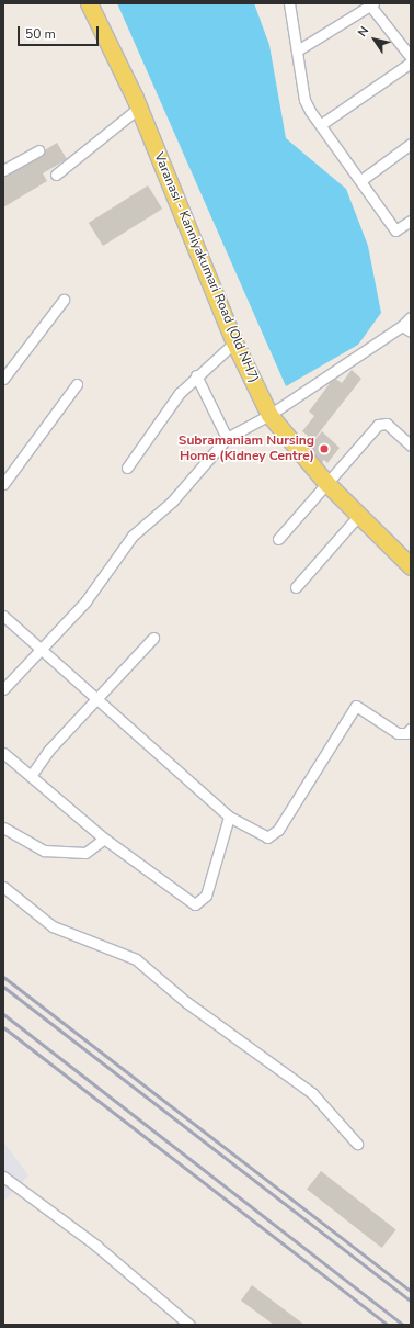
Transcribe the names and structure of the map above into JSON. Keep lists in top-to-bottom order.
{
  "streets": {
    "main road": ["Varanasi - Kanniyakumari Road (Old NH7)"]
  },
  "places": ["Subramaniam Nursing Home (Kidney Centre)"],
  "scale_bar": "50 m",
  "north": "top left"
}
